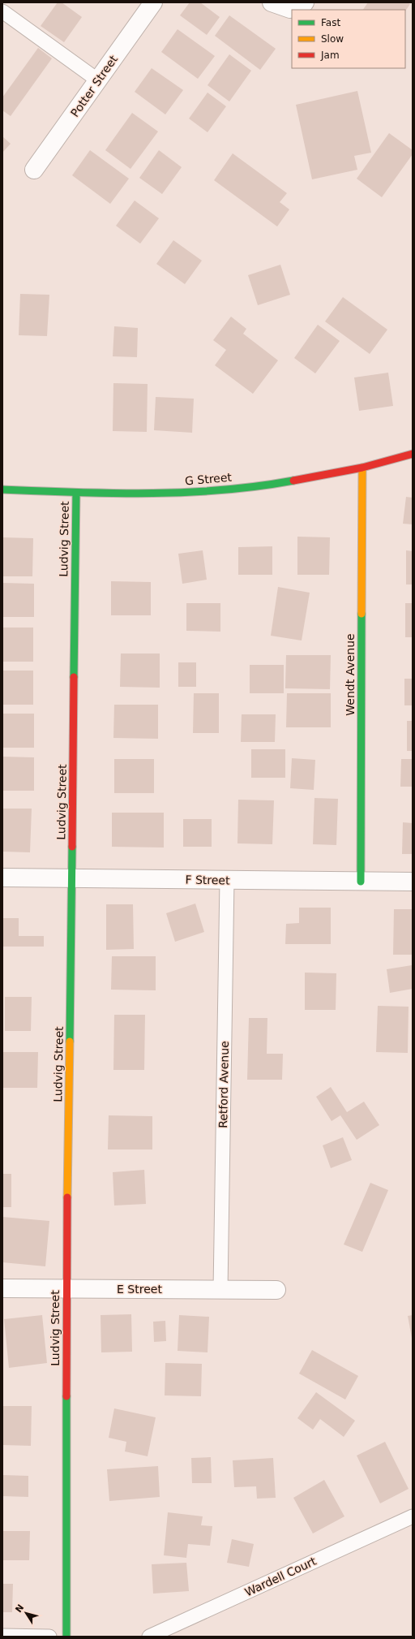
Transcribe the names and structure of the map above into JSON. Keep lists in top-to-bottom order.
{
  "streets": {
    "street": [
      "Potter Street",
      "G Street",
      "Ludvig Street",
      "Wendt Avenue",
      "F Street",
      "E Street"
    ],
    "lane": ["Retford Avenue", "Wardell Court"]
  },
  "crossings": [
    ["G Street", "Ludvig Street"],
    ["G Street", "Wendt Avenue"],
    ["Ludvig Street", "F Street"],
    ["Ludvig Street", "E Street"],
    ["Wendt Avenue", "F Street"],
    ["F Street", "Retford Avenue"],
    ["Retford Avenue", "E Street"]
  ],
  "legend": ["Fast", "Slow", "Jam"],
  "north": "top left"
}
